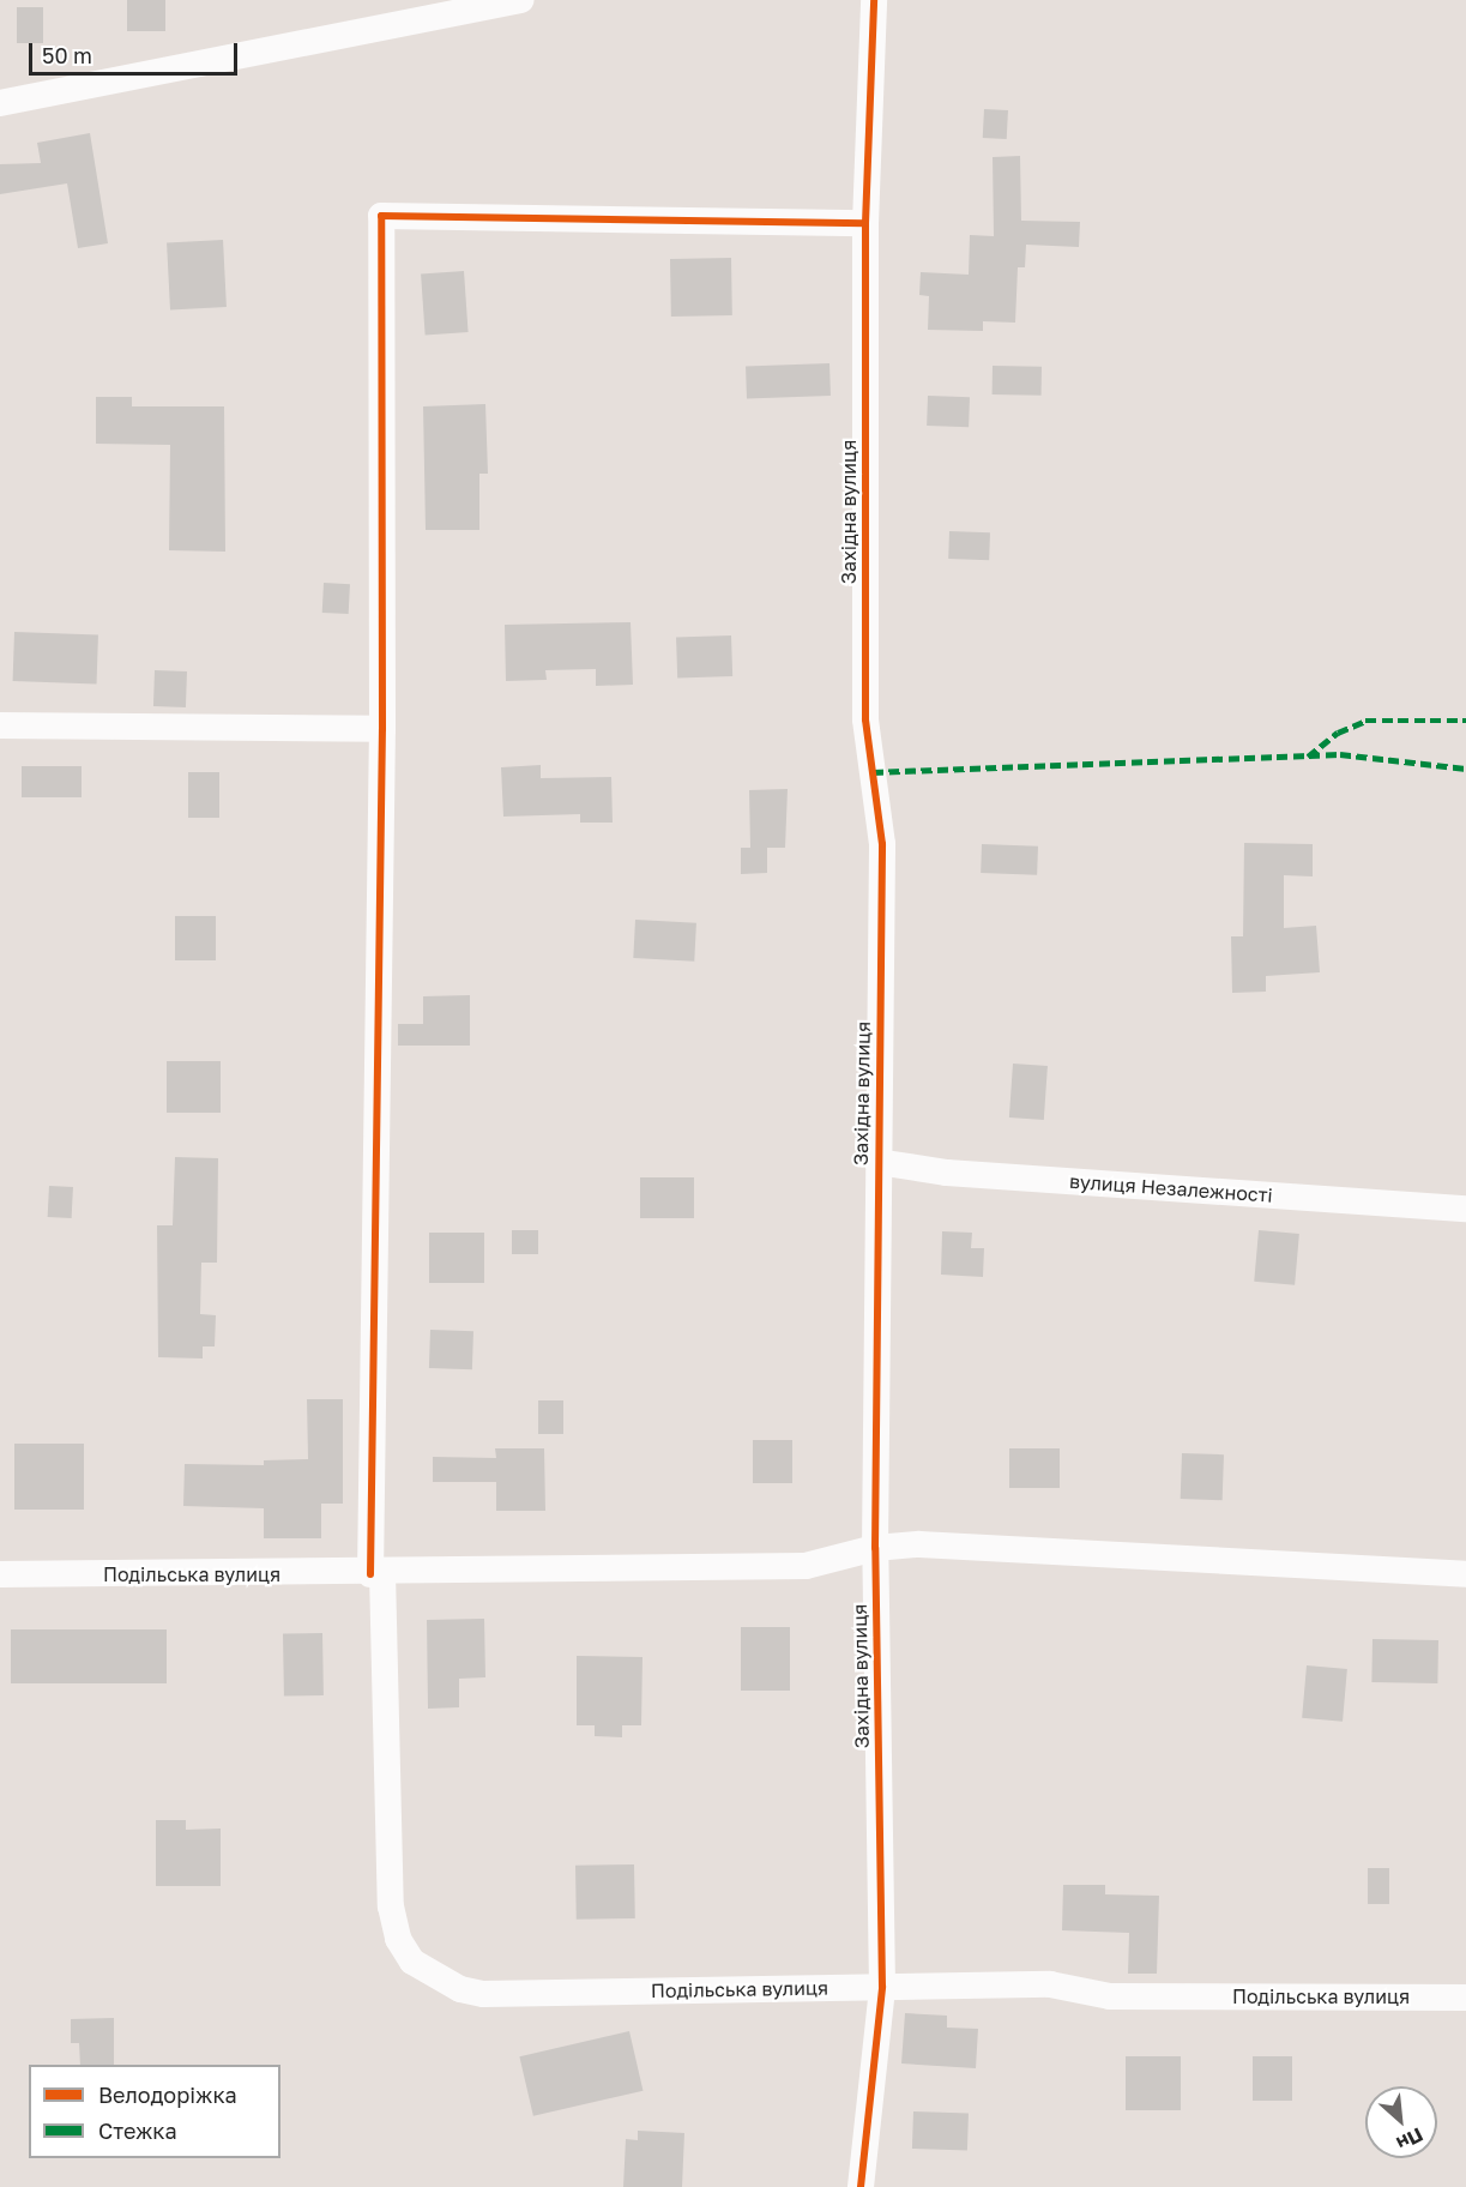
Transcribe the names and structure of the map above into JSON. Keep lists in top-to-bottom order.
{
  "streets": {
    "street": ["Західна вулиця", "вулиця Незалежності", "Подільська вулиця"]
  },
  "crossings": [
    ["Західна вулиця", "вулиця Незалежності"],
    ["Західна вулиця", "Подільська вулиця"]
  ],
  "legend": ["Велодоріжка", "Стежка"],
  "scale_bar": "50 m",
  "north": "bottom right"
}
